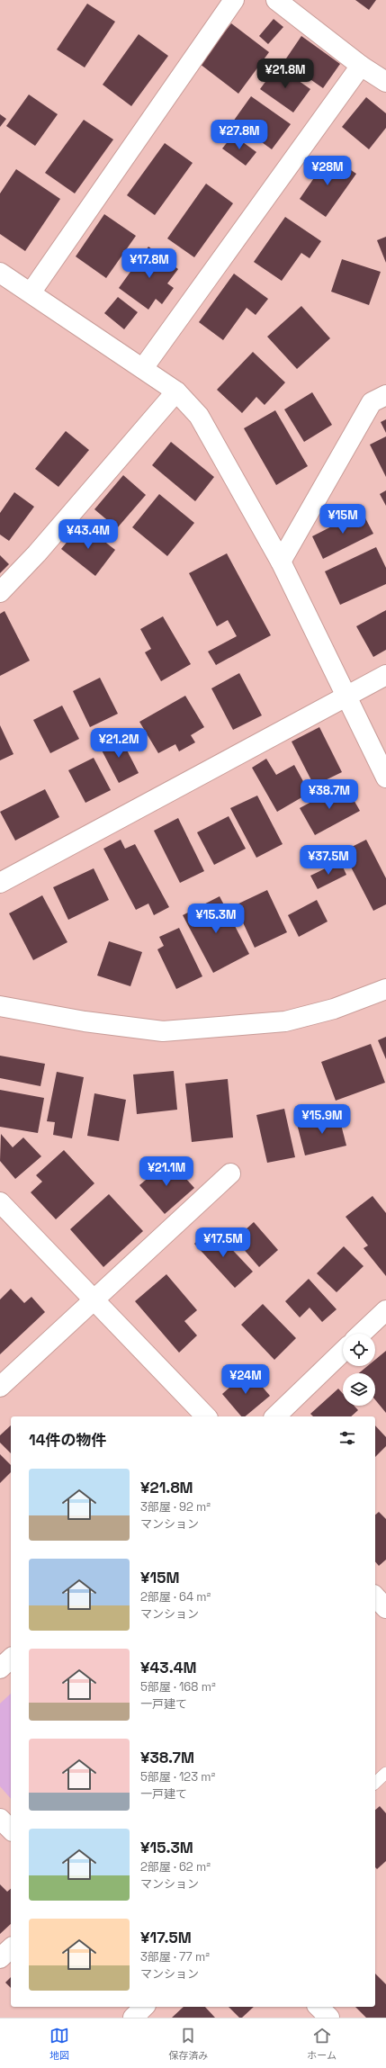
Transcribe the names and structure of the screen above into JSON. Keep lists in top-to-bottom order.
{
  "page": {
    "price": [
      "¥21.8M",
      "¥27.8M",
      "¥28M",
      "¥17.8M",
      "¥15M",
      "¥43.4M",
      "¥21.2M",
      "¥38.7M",
      "¥37.5M",
      "¥15.3M",
      "¥15.9M",
      "¥21.1M",
      "¥17.5M",
      "¥24M"
    ],
    "heading": "14件の物件",
    "list": [
      {
        "name": "¥21.8M",
        "note": "3部屋 · 92 m² · マンション"
      },
      {
        "name": "¥15M",
        "note": "2部屋 · 64 m² · マンション"
      },
      {
        "name": "¥43.4M",
        "note": "5部屋 · 168 m² · 一戸建て"
      },
      {
        "name": "¥38.7M",
        "note": "5部屋 · 123 m² · 一戸建て"
      },
      {
        "name": "¥15.3M",
        "note": "2部屋 · 62 m² · マンション"
      },
      {
        "name": "¥17.5M",
        "note": "3部屋 · 77 m² · マンション"
      }
    ],
    "tabs": ["地図", "保存済み", "ホーム"]
  }
}
